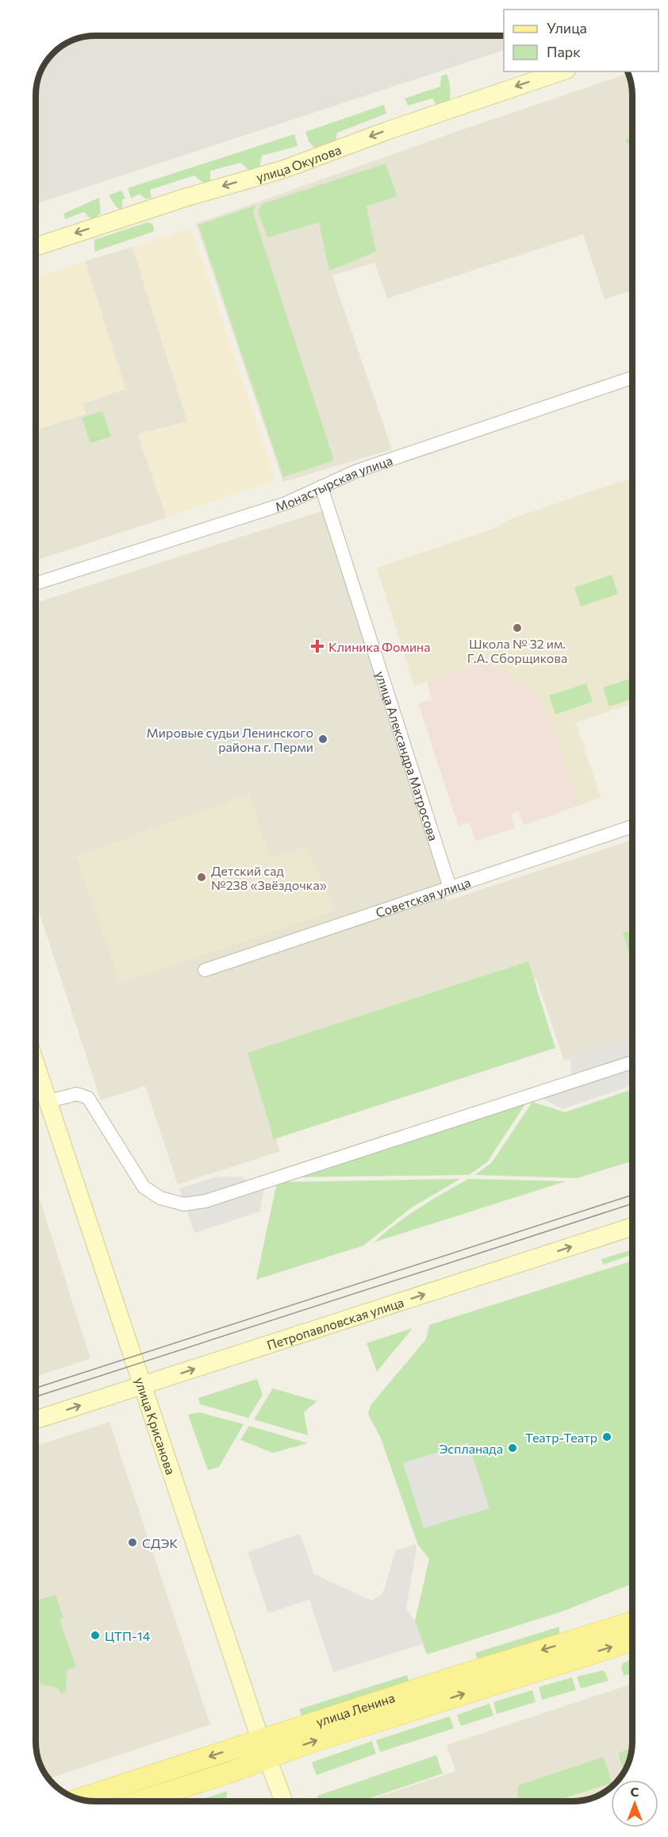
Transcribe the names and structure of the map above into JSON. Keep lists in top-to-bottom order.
{
  "streets": {
    "main road": [
      "улица Окулова",
      "Петропавловская улица",
      "улица Крисанова",
      "улица Ленина"
    ],
    "street": ["Монастырская улица", "улица Александра Матросова", "Советская улица"]
  },
  "crossings": [
    ["Монастырская улица", "улица Александра Матросова"],
    ["улица Александра Матросова", "Советская улица"],
    ["Петропавловская улица", "улица Крисанова"],
    ["улица Крисанова", "улица Ленина"]
  ],
  "one_way": ["улица Окулова", "Петропавловская улица"],
  "places": {
    "other": [
      "Школа № 32 им. Г.А. Сборщикова",
      "Мировые судьи Ленинского района г. Перми",
      "Детский сад №238 «Звёздочка»",
      "Театр-Театр",
      "Эспланада",
      "СДЭК",
      "ЦТП-14"
    ],
    "health": ["Клиника Фомина"]
  },
  "legend": ["Улица", "Парк"],
  "north": "top"
}
